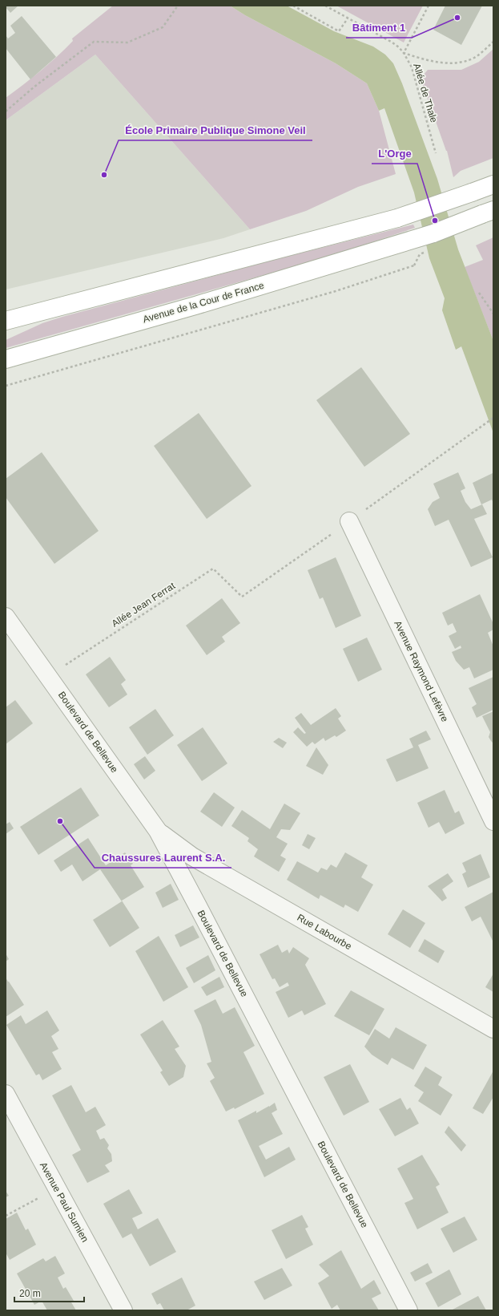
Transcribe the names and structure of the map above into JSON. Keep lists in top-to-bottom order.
{
  "streets": {
    "main road": ["Avenue de la Cour de France"],
    "street": [
      "Avenue Raymond Lefèvre",
      "Boulevard de Bellevue",
      "Rue Labourbe",
      "Avenue Paul Sumien"
    ],
    "path": ["Allée de Thale", "Allée Jean Ferrat"]
  },
  "crossings": [
    ["Allée Jean Ferrat", "Boulevard de Bellevue"],
    ["Boulevard de Bellevue", "Rue Labourbe"]
  ],
  "places": [
    "Bâtiment 1",
    "École Primaire Publique Simone Veil",
    "L'Orge",
    "Chaussures Laurent S.A."
  ],
  "scale_bar": "20 m"
}
